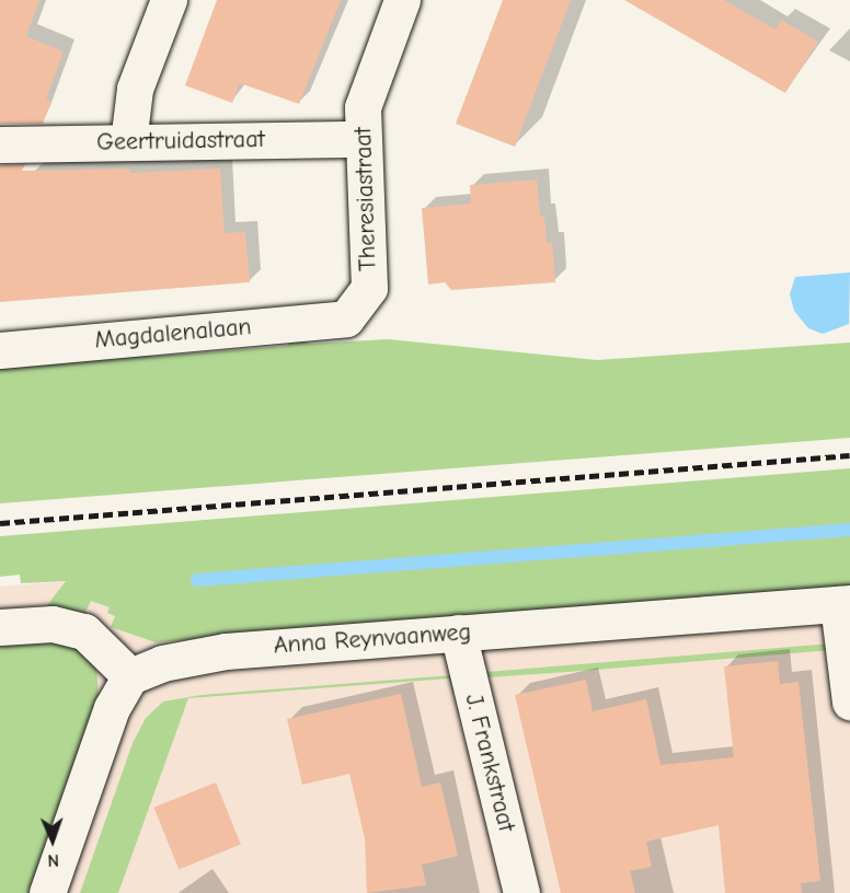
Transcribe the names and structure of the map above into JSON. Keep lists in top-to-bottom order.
{
  "streets": {
    "street": [
      "Geertruidastraat",
      "Theresiastraat",
      "Magdalenalaan",
      "Anna Reynvaanweg",
      "J. Frankstraat"
    ]
  },
  "crossings": [
    ["Geertruidastraat", "Theresiastraat"],
    ["Theresiastraat", "Magdalenalaan"],
    ["Anna Reynvaanweg", "J. Frankstraat"]
  ],
  "north": "bottom"
}
